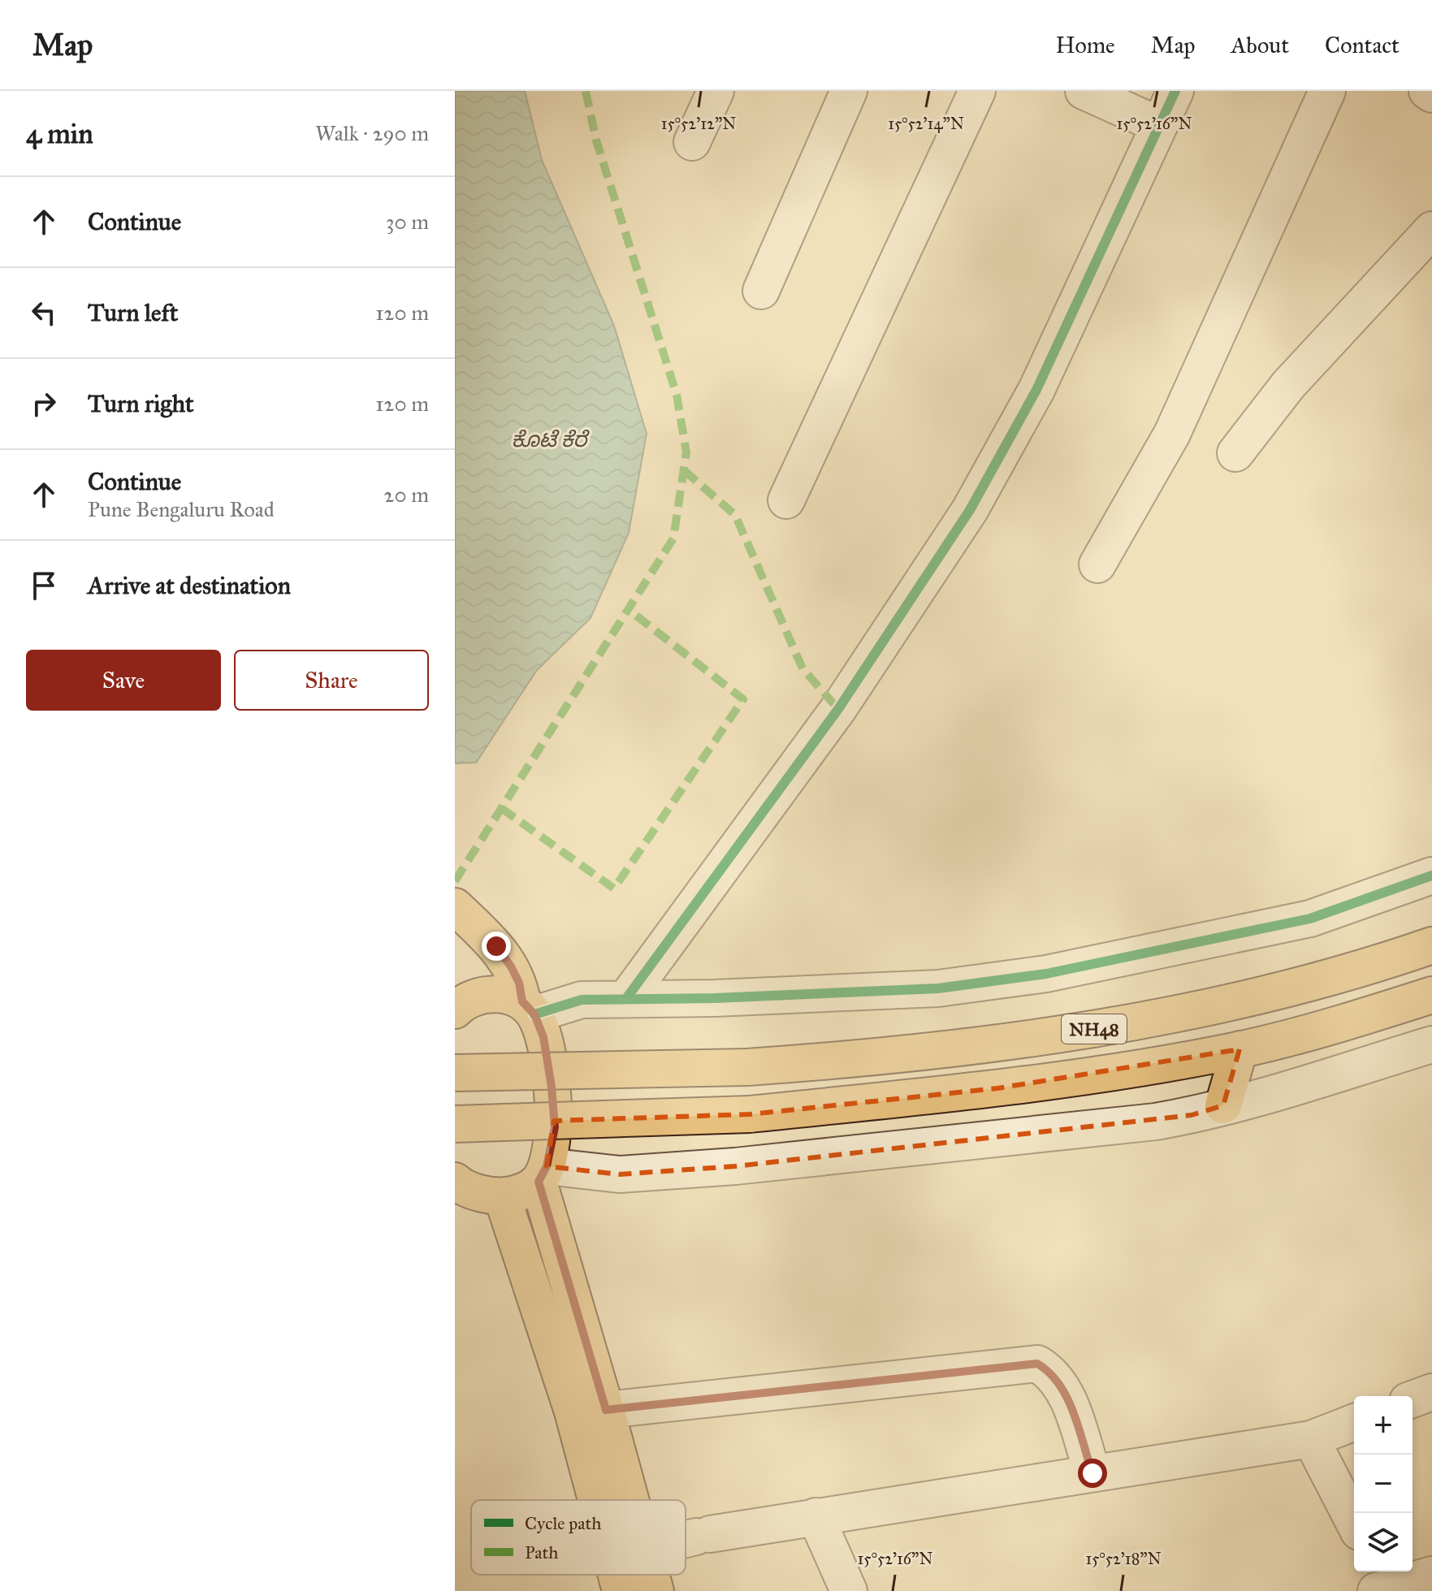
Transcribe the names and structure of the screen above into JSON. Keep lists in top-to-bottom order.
{
  "streets": {
    "main road": ["NH48"]
  },
  "water": ["ಕೊಟೆ ಕೆರೆ"],
  "legend": ["Cycle path", "Path"],
  "page": {
    "header": "Map",
    "nav": [
      "Home",
      "Map",
      "About",
      "Contact"
    ],
    "heading": ["4 min", "Walk · 290 m"],
    "list": [
      ["Continue", "30 m"],
      ["Turn left", "120 m"],
      ["Turn right", "120 m"],
      ["Continue", "Pune Bengaluru Road", "20 m"],
      "Arrive at destination"
    ],
    "buttons": ["Save", "Share"],
    "map_buttons": ["+", "−"]
  },
  "coordinates": [
    "15°52'12\"N",
    "15°52'14\"N",
    "15°52'16\"N",
    "15°52'18\"N"
  ]
}
